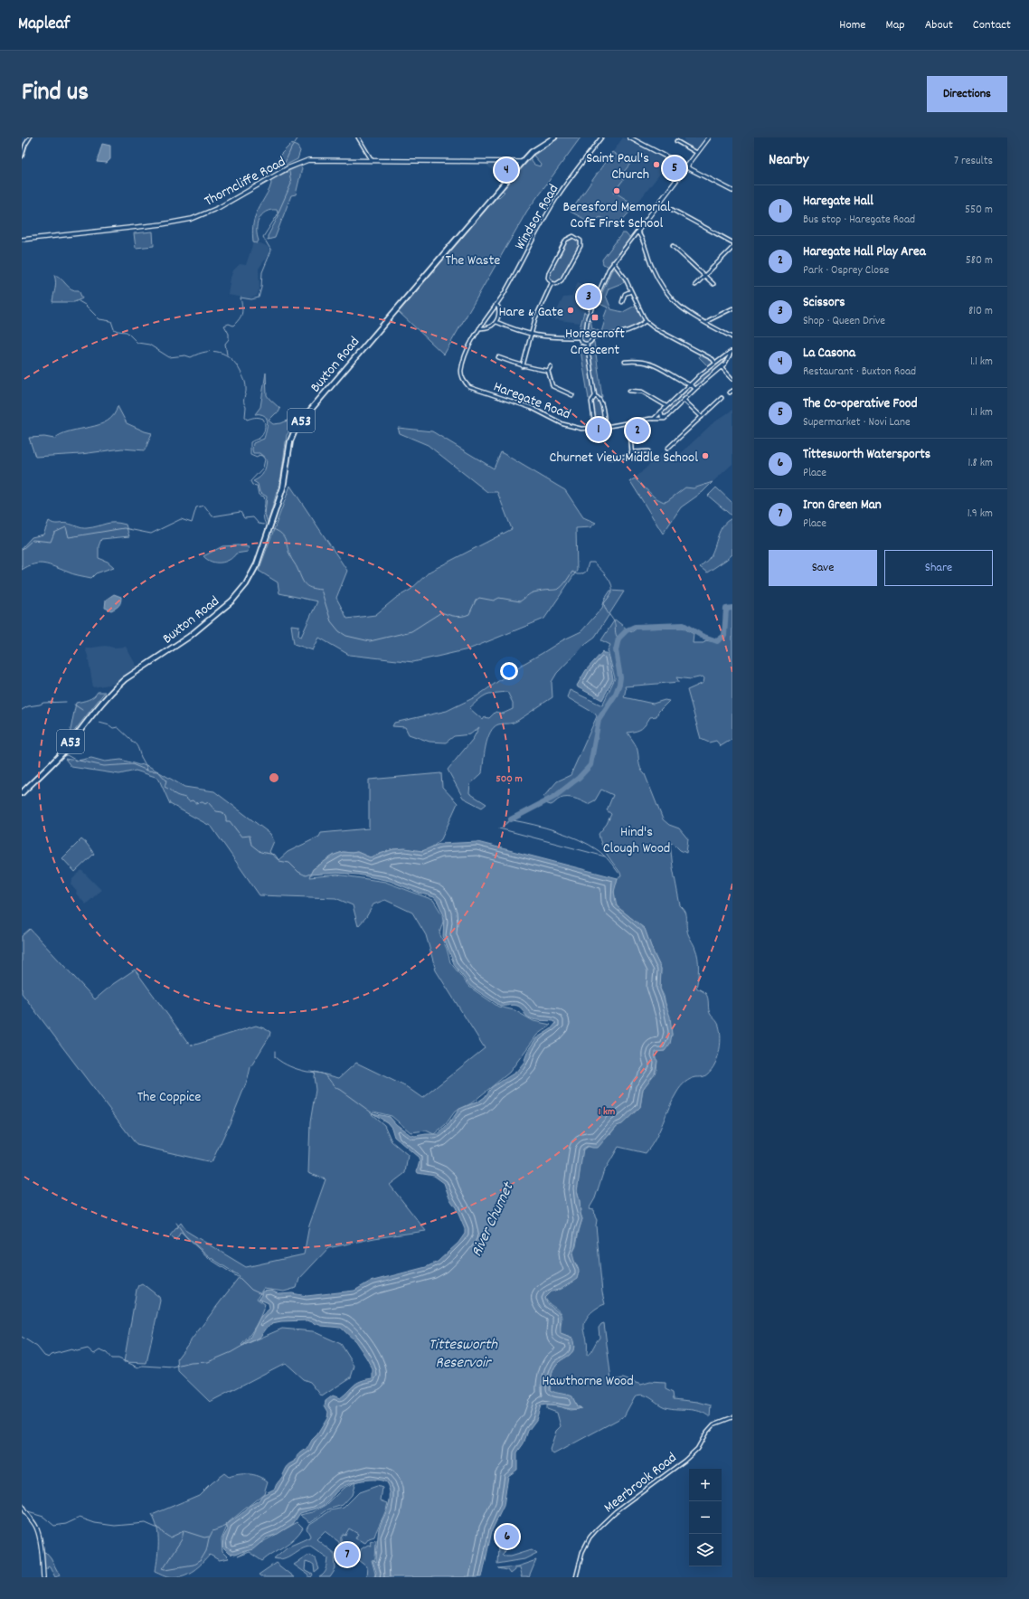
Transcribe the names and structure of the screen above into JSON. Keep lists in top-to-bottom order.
{
  "streets": {
    "highway": ["Buxton Road", "A53"],
    "street": [
      "Thorncliffe Road",
      "Windsor Road",
      "Haregate Road",
      "Meerbrook Road"
    ]
  },
  "crossings": [
    ["Thorncliffe Road", "Buxton Road"],
    ["Windsor Road", "Haregate Road"]
  ],
  "water": ["River Churnet", "Tittesworth Reservoir"],
  "parks": [
    "The Waste",
    "Hind's Clough Wood",
    "The Coppice",
    "Hawthorne Wood"
  ],
  "places": {
    "other": [
      "Saint Paul's Church",
      "Beresford Memorial CofE First School",
      "Hare & Gate",
      "Churnet View Middle School"
    ],
    "transit": ["Horsecroft Crescent"]
  },
  "page": {
    "header": "Mapleaf",
    "nav": [
      "Home",
      "Map",
      "About",
      "Contact"
    ],
    "title": "Find us",
    "buttons": [
      "Directions",
      ["Save", "Share"]
    ],
    "heading": ["Nearby", "7 results"],
    "pins": [
      "5",
      "4",
      "3",
      "1",
      "2",
      "6",
      "7"
    ],
    "list": [
      {
        "mark": "1",
        "name": "Haregate Hall",
        "note": "Bus stop · Haregate Road",
        "value": "550 m"
      },
      {
        "mark": "2",
        "name": "Haregate Hall Play Area",
        "note": "Park · Osprey Close",
        "value": "580 m"
      },
      {
        "mark": "3",
        "name": "Scissors",
        "note": "Shop · Queen Drive",
        "value": "810 m"
      },
      {
        "mark": "4",
        "name": "La Casona",
        "note": "Restaurant · Buxton Road",
        "value": "1.1 km"
      },
      {
        "mark": "5",
        "name": "The Co-operative Food",
        "note": "Supermarket · Novi Lane",
        "value": "1.1 km"
      },
      {
        "mark": "6",
        "name": "Tittesworth Watersports",
        "note": "Place",
        "value": "1.8 km"
      },
      {
        "mark": "7",
        "name": "Iron Green Man",
        "note": "Place",
        "value": "1.9 km"
      }
    ],
    "map_buttons": ["+", "−"]
  },
  "rings": ["500 m", "1 km"]
}
